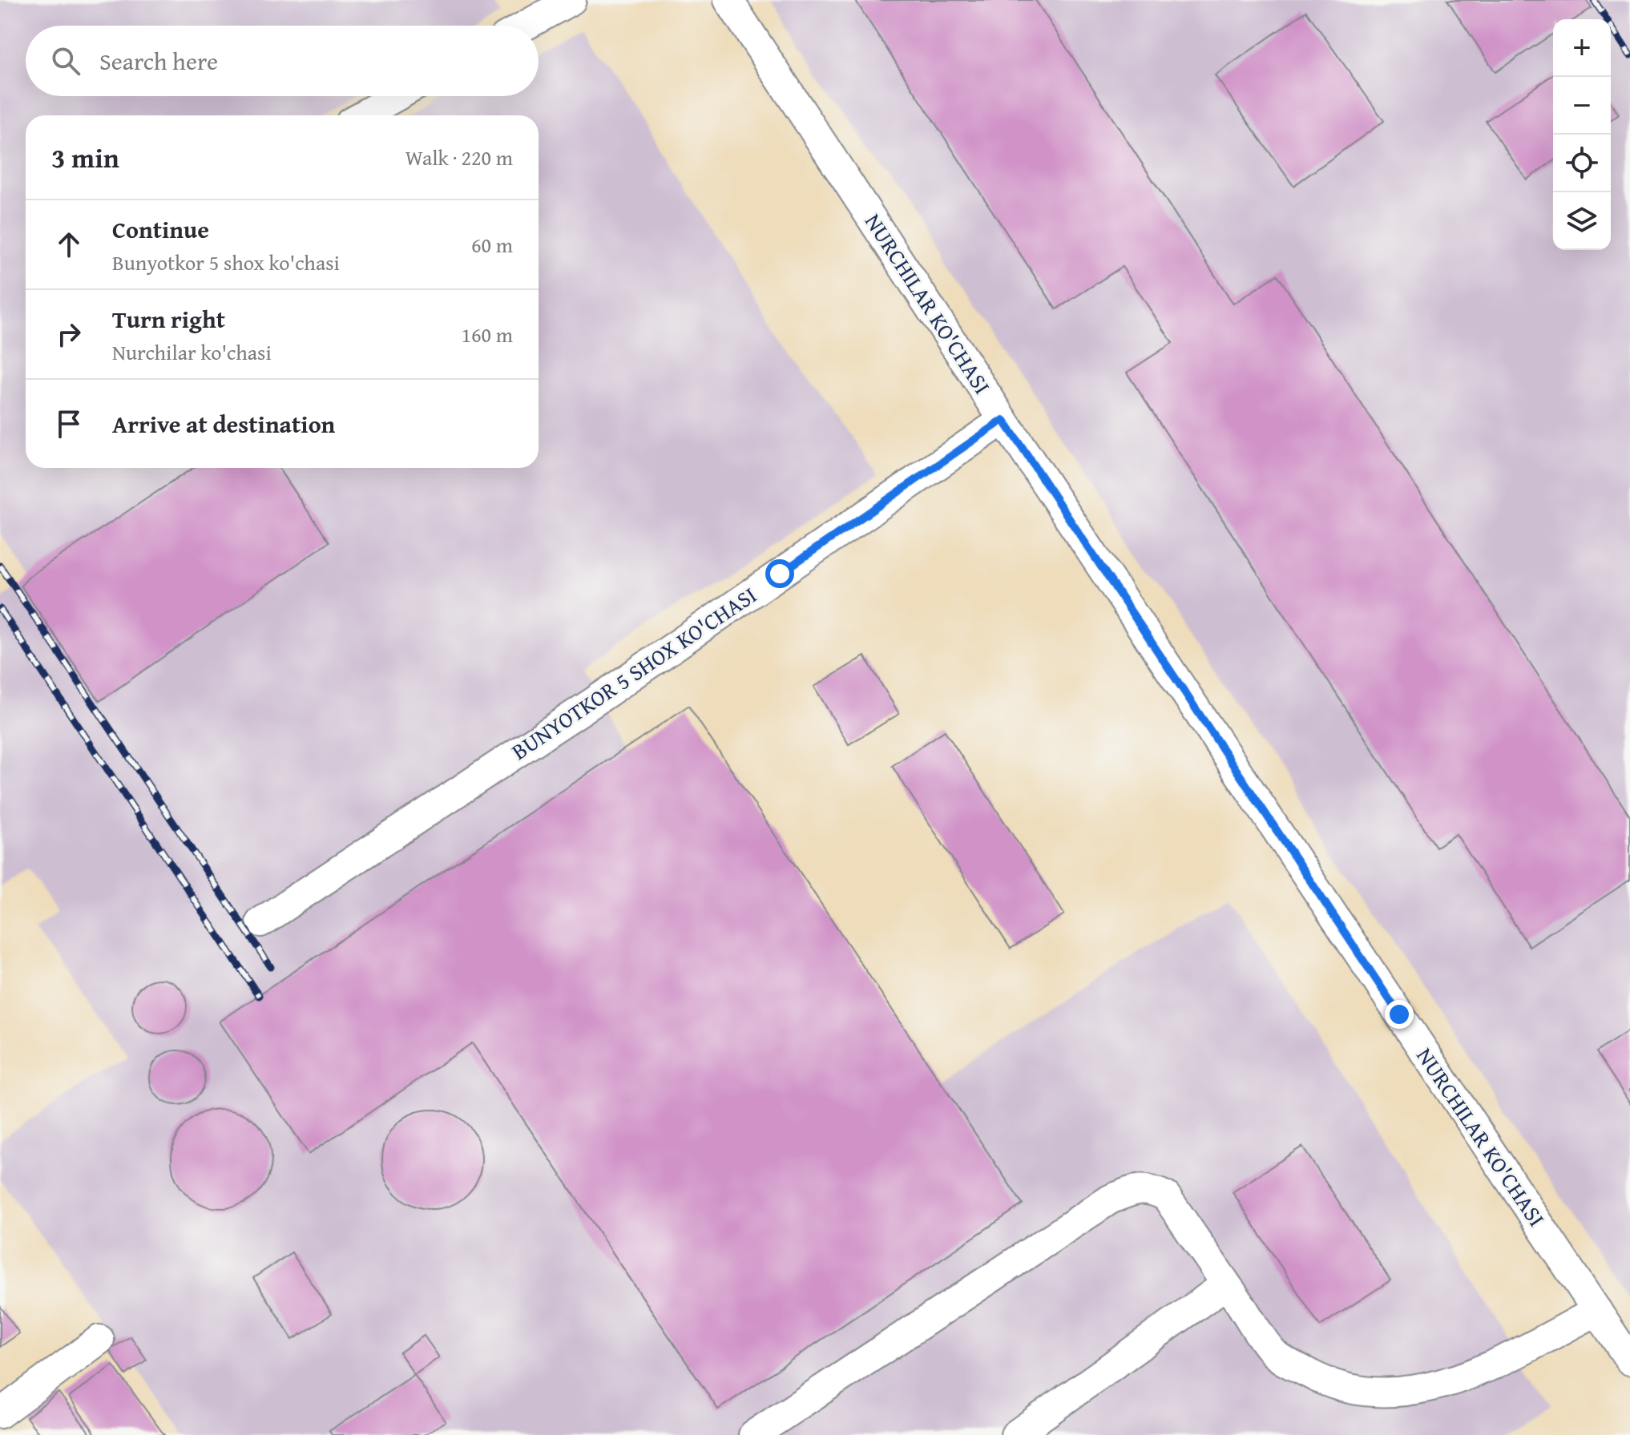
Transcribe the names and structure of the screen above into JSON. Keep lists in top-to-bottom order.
{
  "streets": {
    "street": ["NURCHILAR KO'CHASI", "BUNYOTKOR 5 SHOX KO'CHASI"]
  },
  "crossings": [
    ["NURCHILAR KO'CHASI", "BUNYOTKOR 5 SHOX KO'CHASI"]
  ],
  "page": {
    "map_buttons": ["+", "−"],
    "search": "Search here",
    "heading": ["3 min", "Walk · 220 m"],
    "list": [
      ["Continue", "Bunyotkor 5 shox ko'chasi", "60 m"],
      ["Turn right", "Nurchilar ko'chasi", "160 m"],
      "Arrive at destination"
    ]
  }
}
